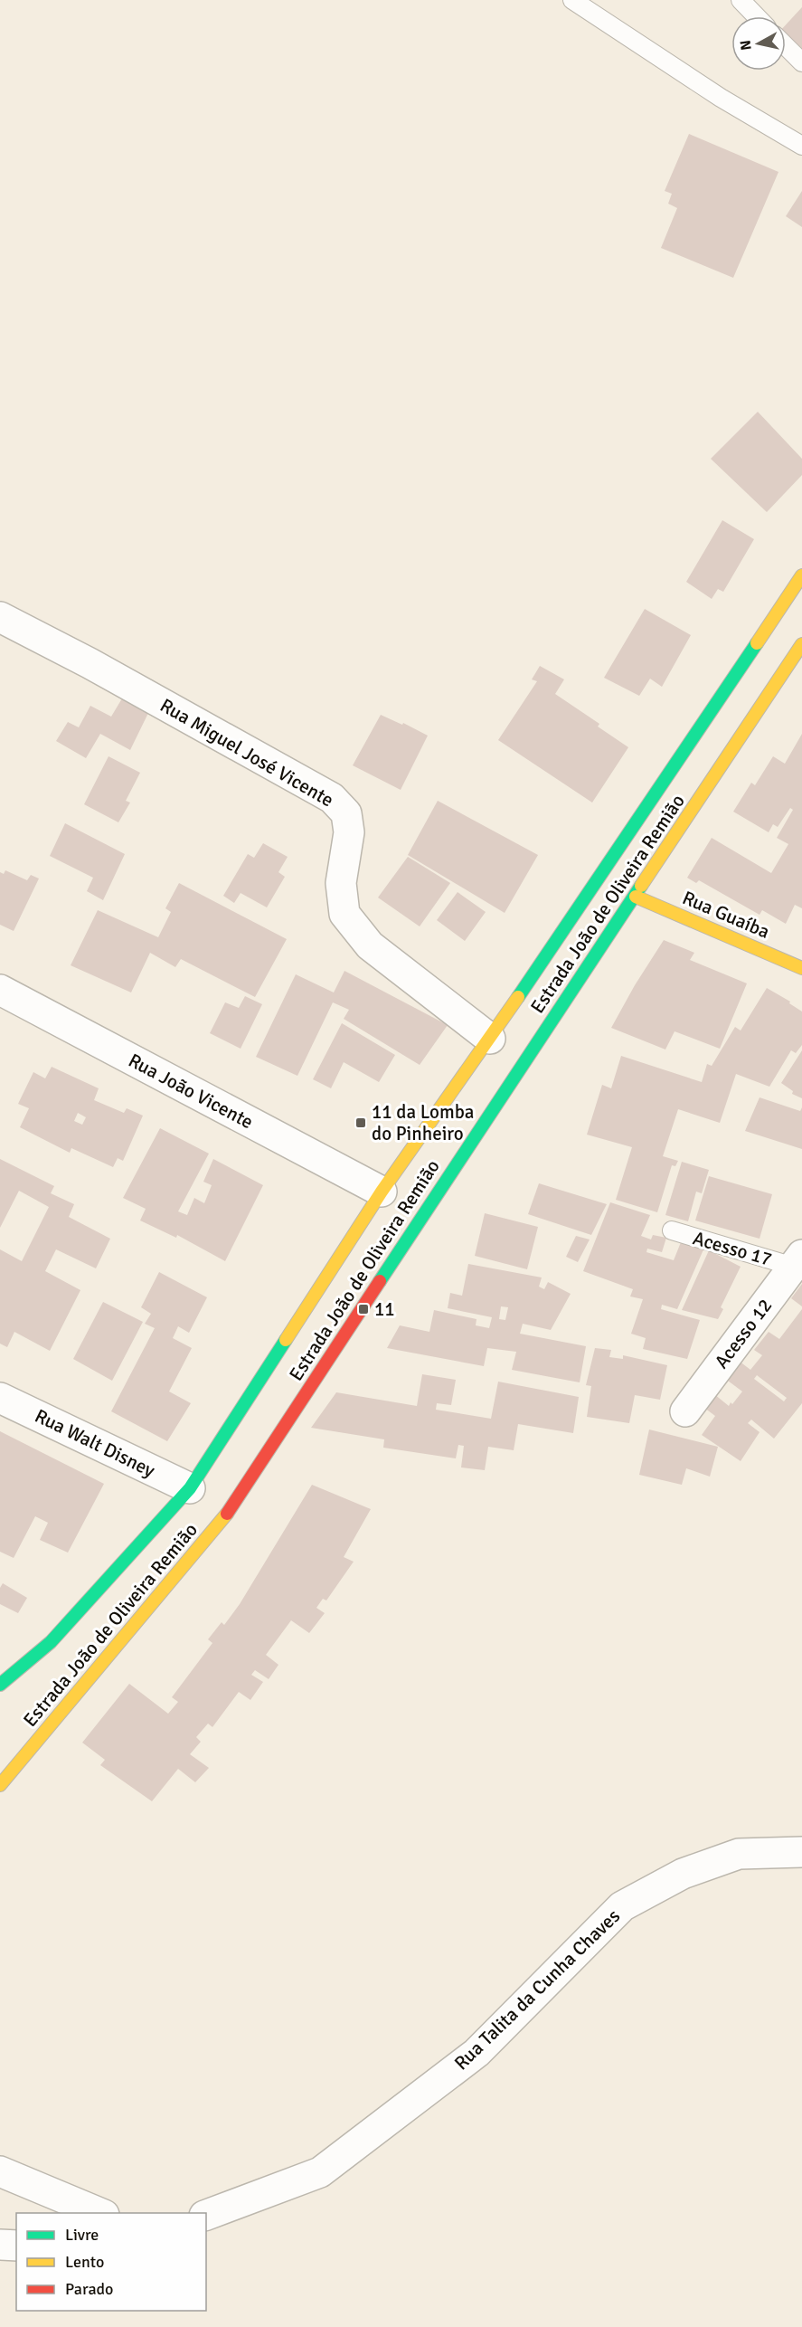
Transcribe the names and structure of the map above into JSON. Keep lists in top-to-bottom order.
{
  "streets": {
    "main road": ["Estrada João de Oliveira Remião", "Rua Guaíba"],
    "street": [
      "Rua Miguel José Vicente",
      "Rua João Vicente",
      "Acesso 12",
      "Rua Walt Disney",
      "Rua Talita da Cunha Chaves"
    ],
    "lane": ["Acesso 17"]
  },
  "crossings": [
    ["Rua Miguel José Vicente", "Estrada João de Oliveira Remião"],
    ["Estrada João de Oliveira Remião", "Rua Guaíba"],
    ["Estrada João de Oliveira Remião", "Rua João Vicente"],
    ["Estrada João de Oliveira Remião", "Rua Walt Disney"],
    ["Acesso 17", "Acesso 12"]
  ],
  "places": {
    "transit": ["11 da Lomba do Pinheiro", "11"]
  },
  "legend": ["Livre", "Lento", "Parado"],
  "north": "left"
}
